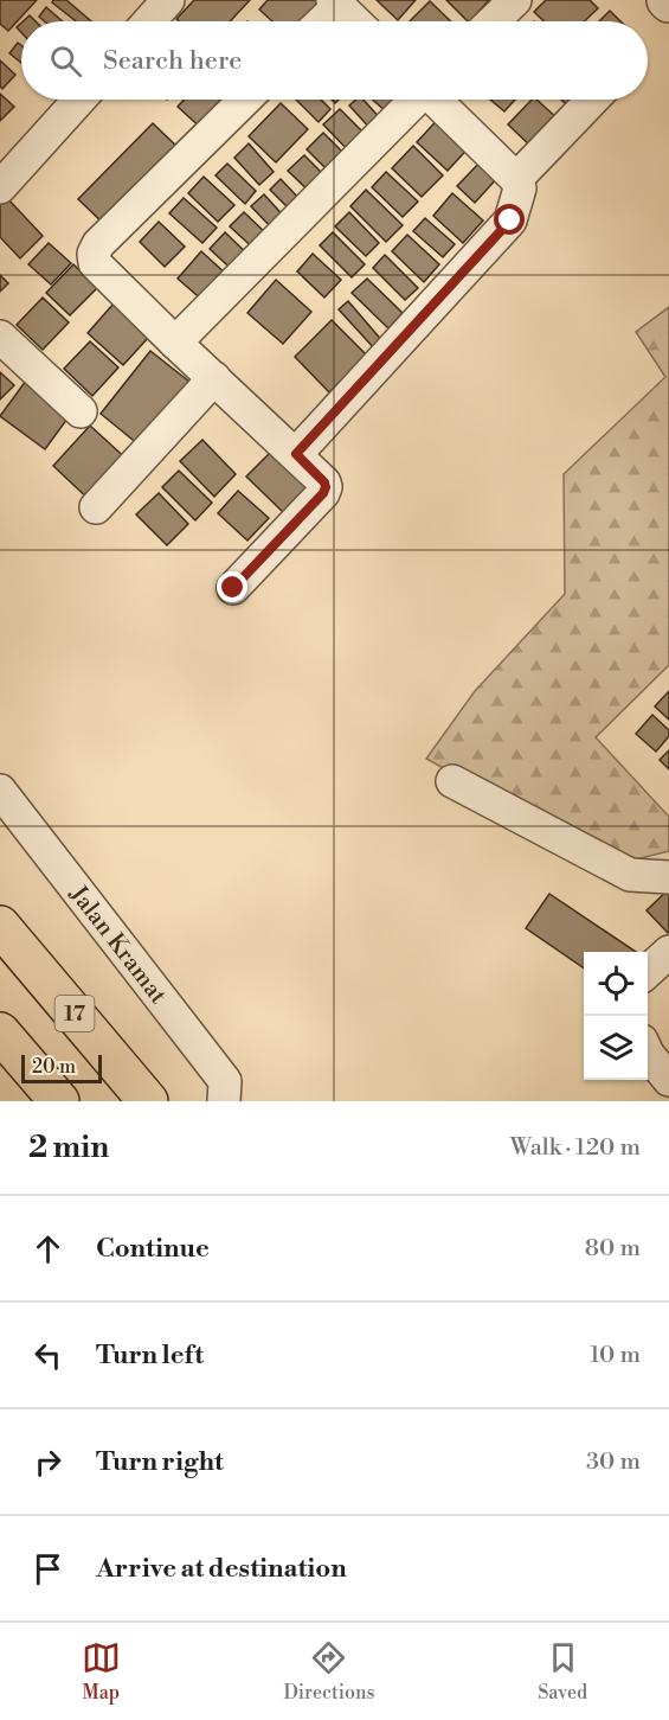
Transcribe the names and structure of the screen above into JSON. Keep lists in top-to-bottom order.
{
  "streets": {
    "highway": ["17"],
    "street": ["Jalan Kramat"]
  },
  "scale_bar": "20 m",
  "page": {
    "search": "Search here",
    "scale": "20 m",
    "heading": ["2 min", "Walk · 120 m"],
    "list": [
      ["Continue", "80 m"],
      ["Turn left", "10 m"],
      ["Turn right", "30 m"],
      "Arrive at destination"
    ],
    "nav": ["Map", "Directions", "Saved"]
  }
}
